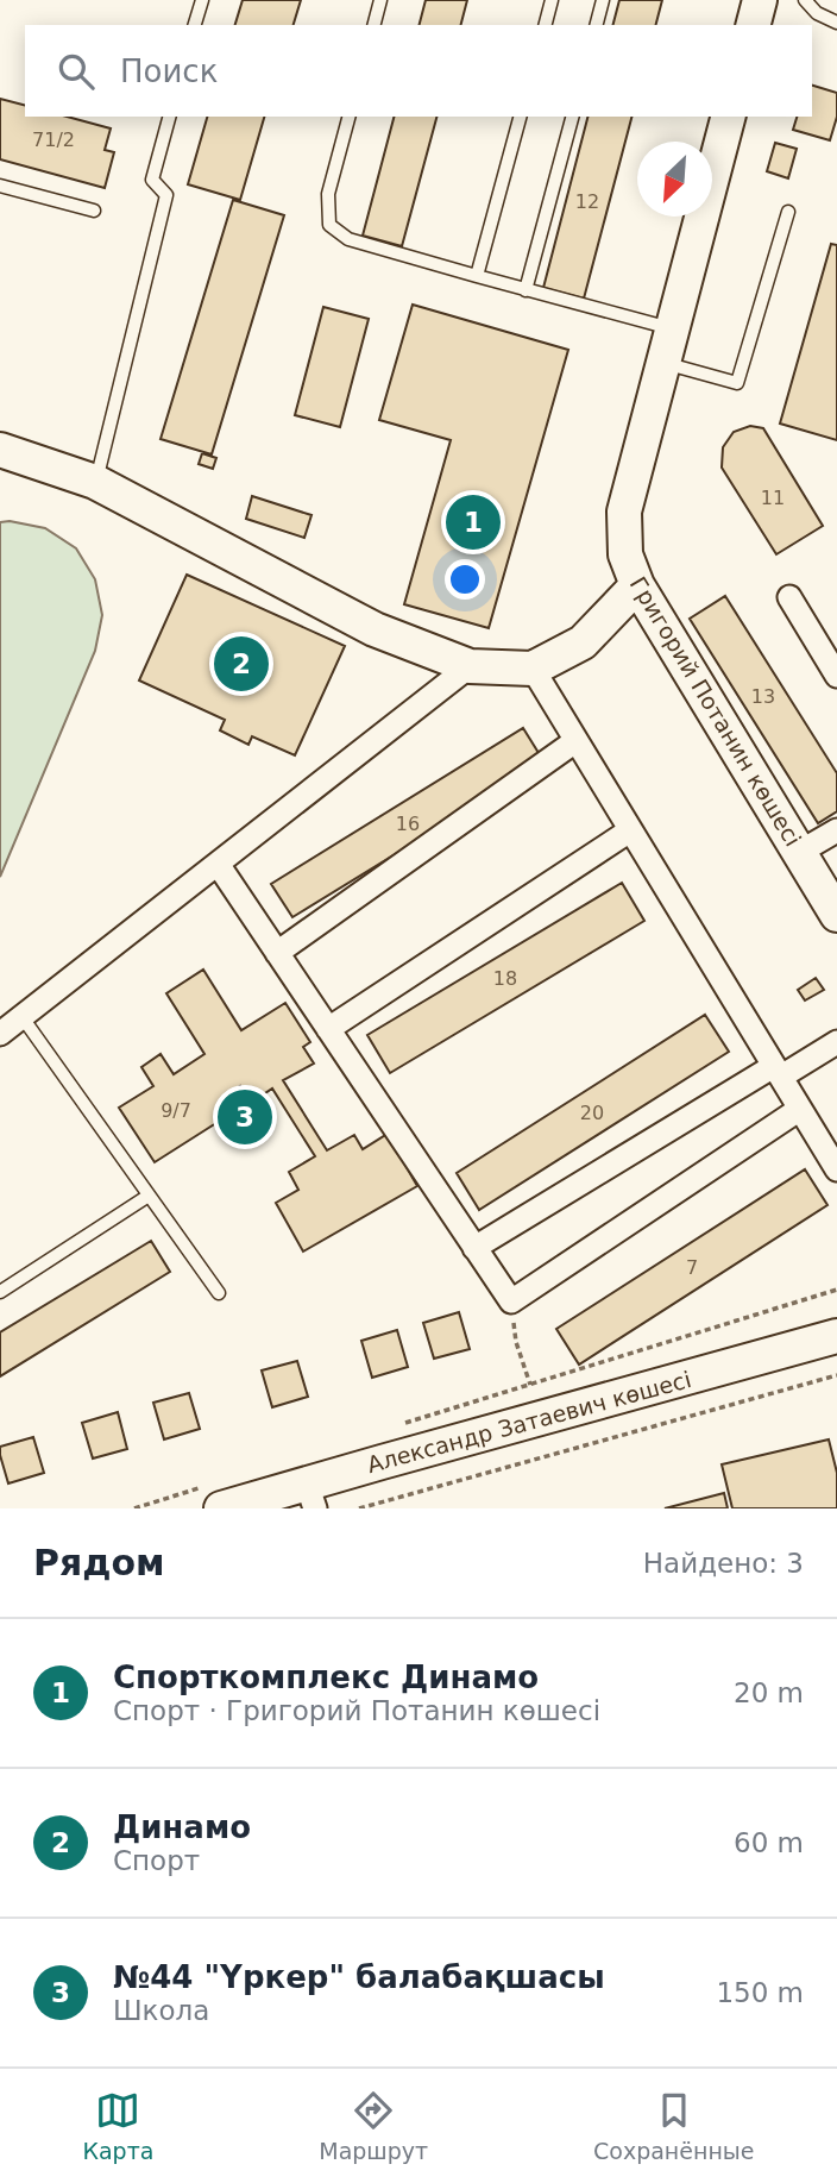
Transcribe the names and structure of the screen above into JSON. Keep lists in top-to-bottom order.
{
  "streets": {
    "street": ["Григорий Потанин көшесі", "Александр Затаевич көшесі"]
  },
  "house_numbers": [
    "71/2",
    "12",
    "11",
    "13",
    "16",
    "18",
    "9/7",
    "20",
    "7"
  ],
  "north": "bottom left",
  "page": {
    "search": "Поиск",
    "pins": ["1", "2", "3"],
    "heading": ["Рядом", "Найдено: 3"],
    "list": [
      {
        "mark": "1",
        "name": "Спорткомплекс Динамо",
        "note": "Спорт · Григорий Потанин көшесі",
        "value": "20 m"
      },
      {
        "mark": "2",
        "name": "Динамо",
        "note": "Спорт",
        "value": "60 m"
      },
      {
        "mark": "3",
        "name": "№44 \"Үркер\" балабақшасы",
        "note": "Школа",
        "value": "150 m"
      }
    ],
    "nav": ["Карта", "Маршрут", "Сохранённые"]
  }
}
